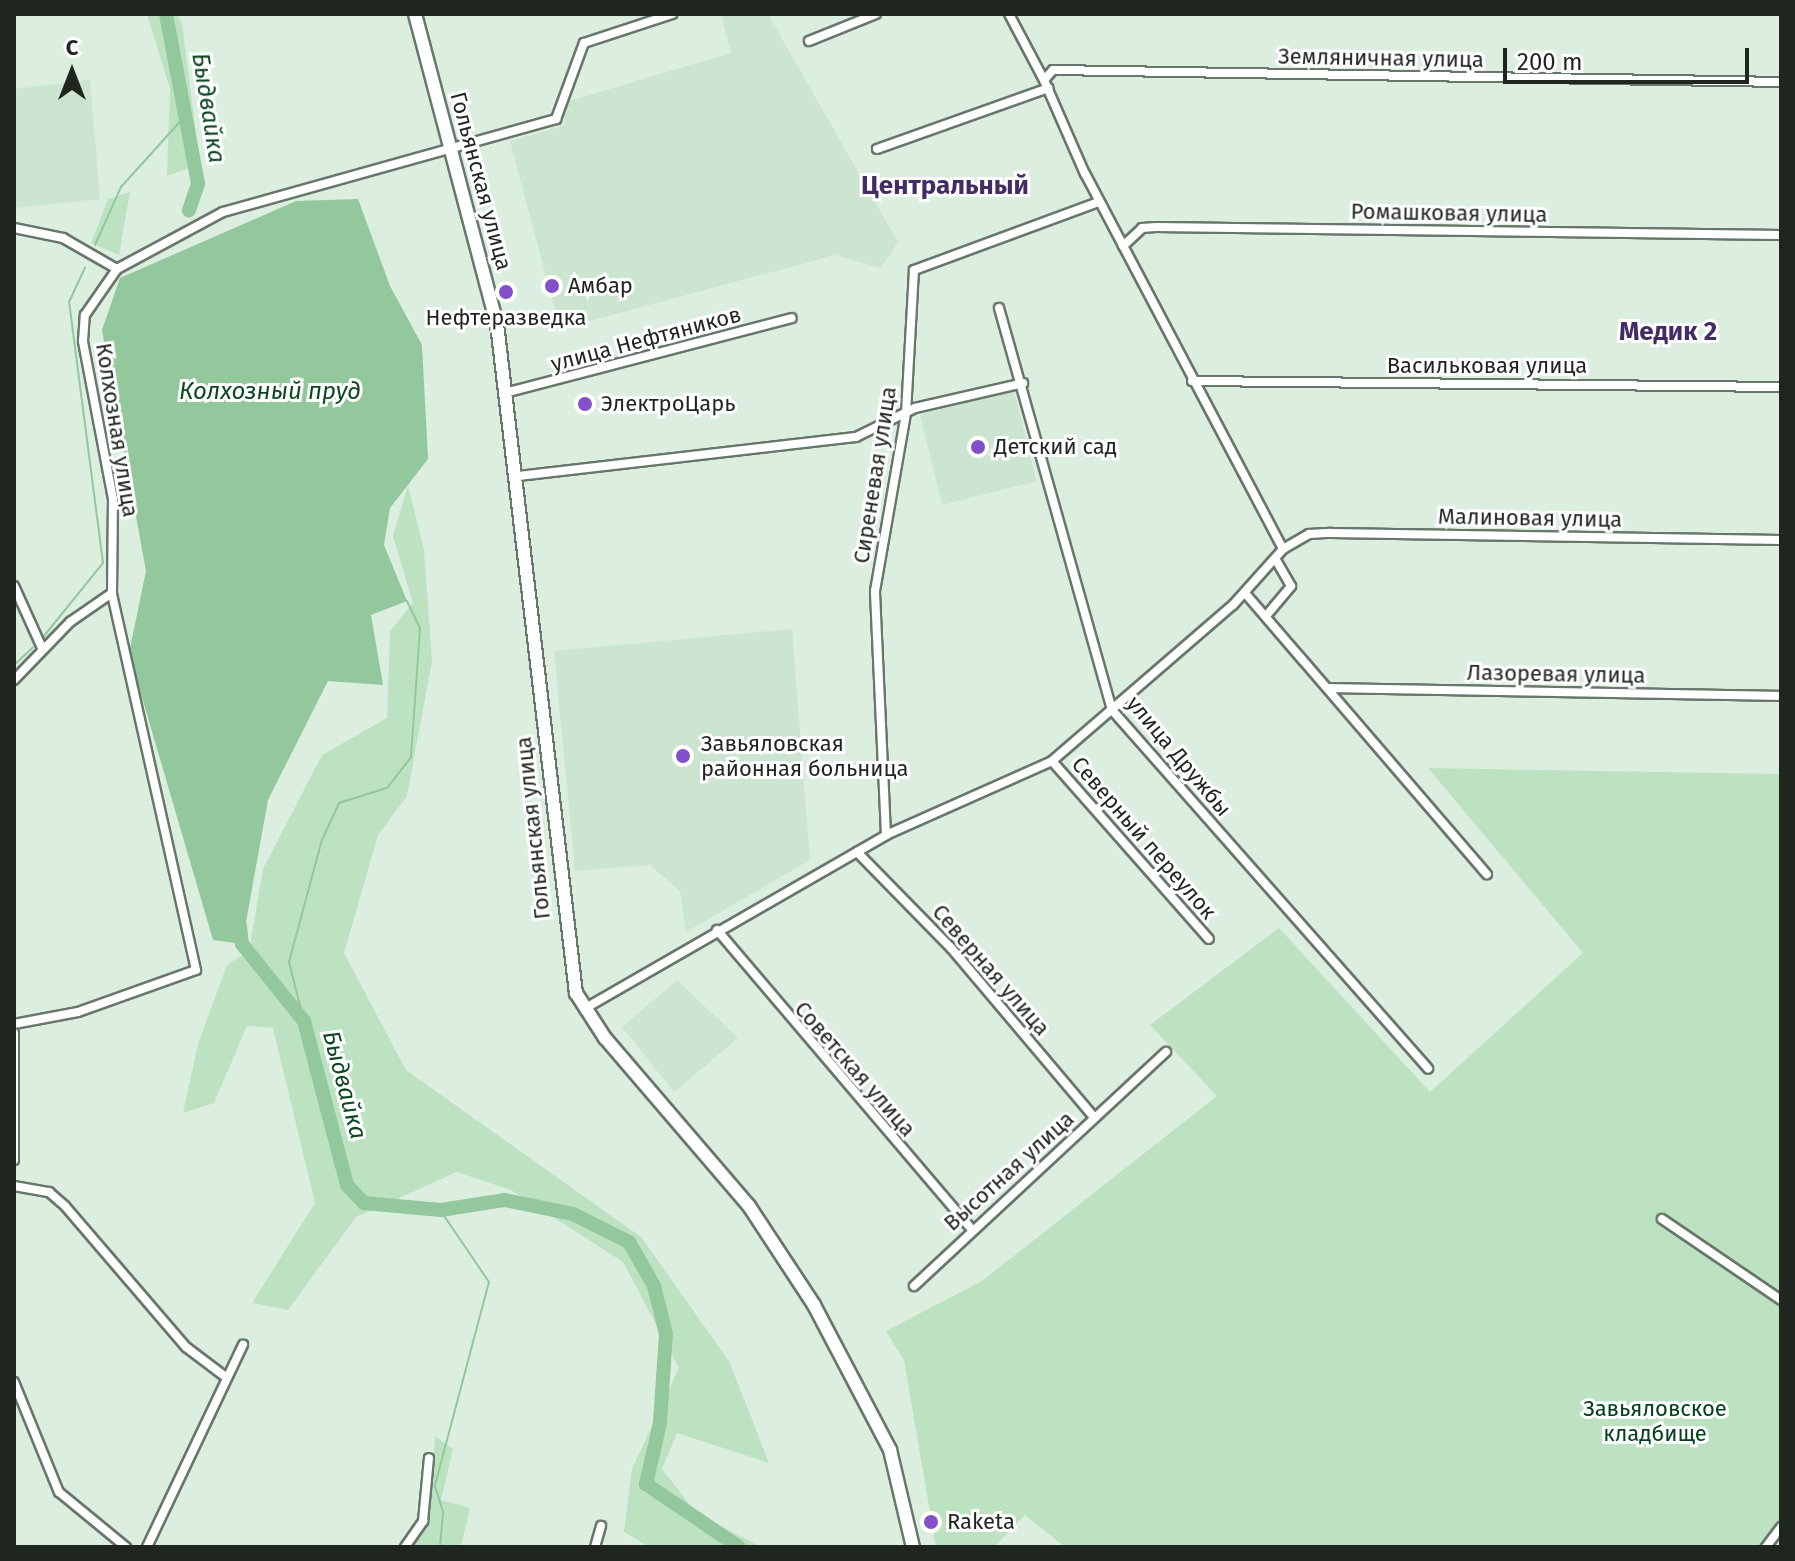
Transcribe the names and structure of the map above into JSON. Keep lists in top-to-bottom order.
{
  "streets": {
    "main road": ["Гольянская улица"],
    "street": [
      "Земляничная улица",
      "Ромашковая улица",
      "улица Нефтяников",
      "Васильковая улица",
      "Колхозная улица",
      "Сиреневая улица",
      "Малиновая улица",
      "Лазоревая улица",
      "улица Дружбы",
      "Северный переулок",
      "Северная улица",
      "Советская улица",
      "Высотная улица"
    ]
  },
  "crossings": [
    ["Гольянская улица", "улица Нефтяников"],
    ["Гольянская улица", "Колхозная улица"],
    ["Северная улица", "Высотная улица"],
    ["Советская улица", "Высотная улица"]
  ],
  "districts": ["Центральный", "Медик 2"],
  "water": ["Быдвайка", "Колхозный пруд"],
  "parks": ["Завьяловское кладбище"],
  "places": [
    "Амбар",
    "Нефтеразведка",
    "ЭлектроЦарь",
    "Детский сад",
    "Завьяловская районная больница",
    "Raketa"
  ],
  "scale_bar": "200 m",
  "north": "top"
}
